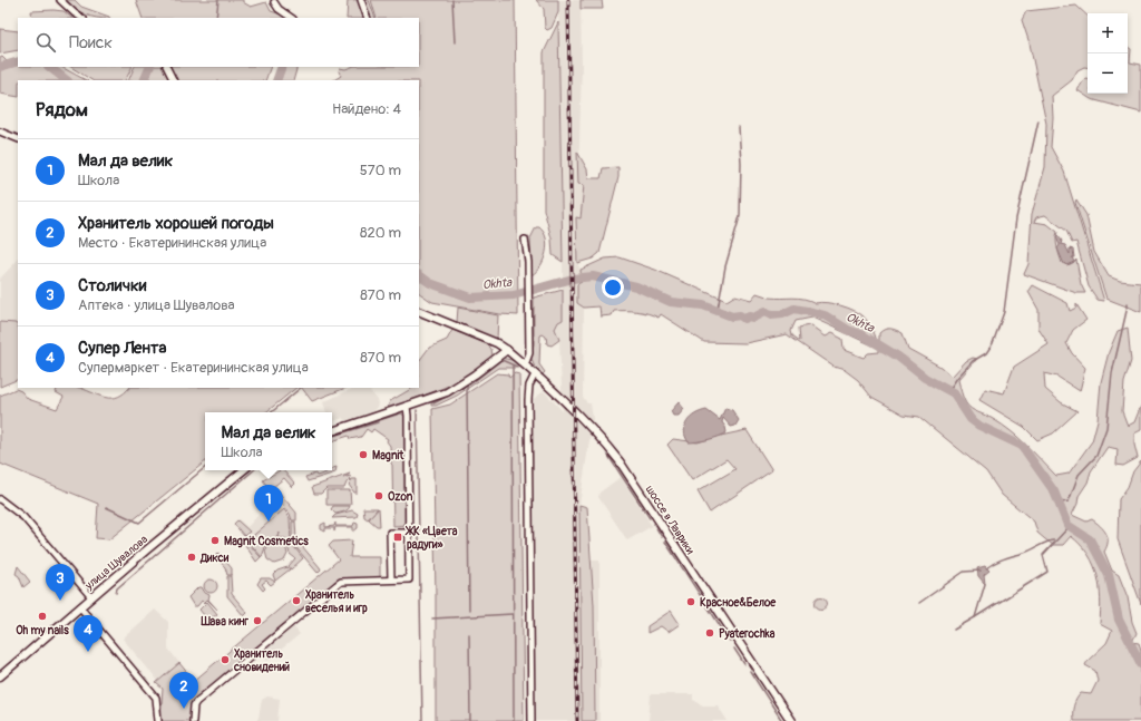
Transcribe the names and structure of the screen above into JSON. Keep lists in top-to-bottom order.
{
  "streets": {
    "street": ["шоссе в Лаврики", "улица Шувалова"]
  },
  "water": ["Okhta"],
  "places": {
    "other": [
      "Magnit",
      "Ozon",
      "Magnit Cosmetics",
      "Дикси",
      "Хранитель веселья и игр",
      "Красное&Белое",
      "Oh my nails",
      "Шава кинг",
      "Pyaterochka",
      "Хранитель сновидений"
    ],
    "transit": ["ЖК «Цвета радуги»"]
  },
  "page": {
    "map_buttons": ["+", "−"],
    "search": "Поиск",
    "heading": ["Рядом", "Найдено: 4"],
    "list": [
      {
        "mark": "1",
        "name": "Мал да велик",
        "note": "Школа",
        "value": "570 m"
      },
      {
        "mark": "2",
        "name": "Хранитель хорошей погоды",
        "note": "Место · Екатерининская улица",
        "value": "820 m"
      },
      {
        "mark": "3",
        "name": "Столички",
        "note": "Аптека · улица Шувалова",
        "value": "870 m"
      },
      {
        "mark": "4",
        "name": "Супер Лента",
        "note": "Супермаркет · Екатерининская улица",
        "value": "870 m"
      }
    ],
    "popup": ["Мал да велик", "Школа"],
    "pins": [
      "1",
      "3",
      "4",
      "2"
    ]
  }
}
